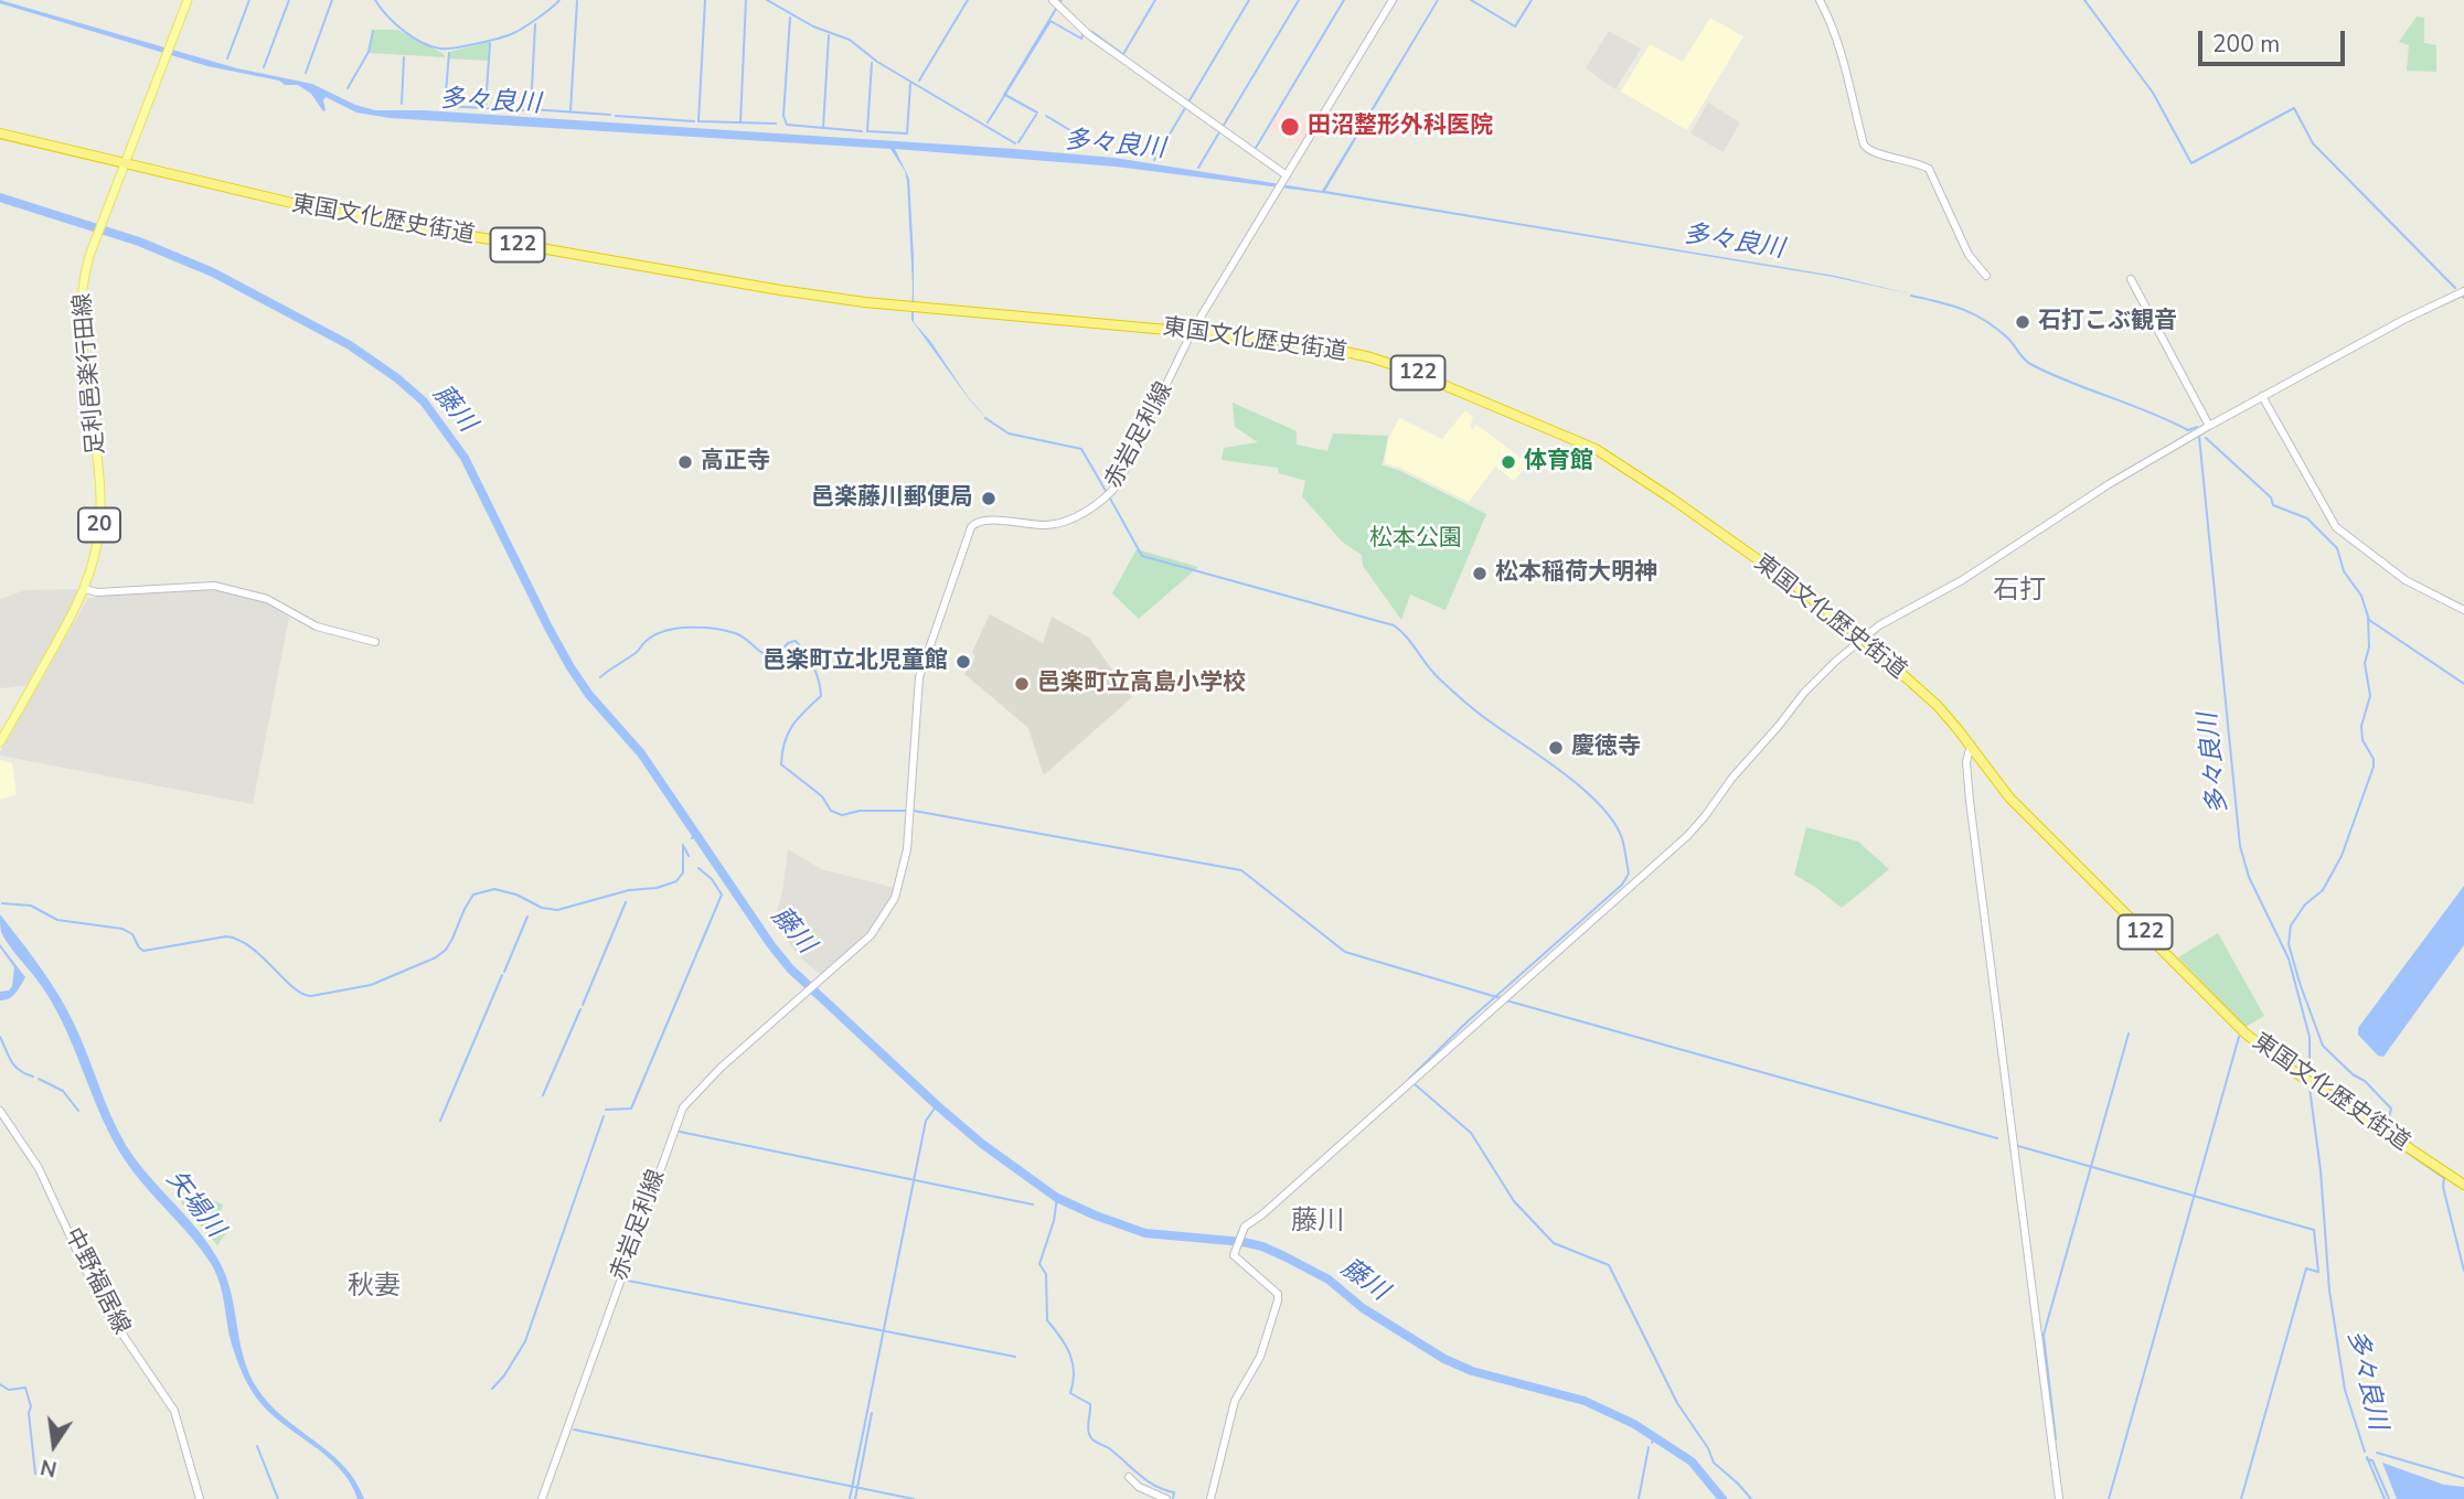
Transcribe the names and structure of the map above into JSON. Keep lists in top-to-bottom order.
{
  "streets": {
    "highway": ["東国文化歴史街道", "122"],
    "main road": ["足利邑楽行田線", "20"],
    "street": ["赤岩足利線", "中野福居線"]
  },
  "crossings": [
    ["東国文化歴史街道", "足利邑楽行田線"],
    ["東国文化歴史街道", "赤岩足利線"]
  ],
  "districts": ["石打", "藤川", "秋妻"],
  "water": ["多々良川", "藤川", "矢場川"],
  "parks": ["松本公園"],
  "places": [
    "田沼整形外科医院",
    "石打こぶ観音",
    "高正寺",
    "体育館",
    "邑楽藤川郵便局",
    "松本稲荷大明神",
    "邑楽町立北児童館",
    "邑楽町立高島小学校",
    "慶徳寺"
  ],
  "scale_bar": "200 m",
  "north": "bottom"
}
